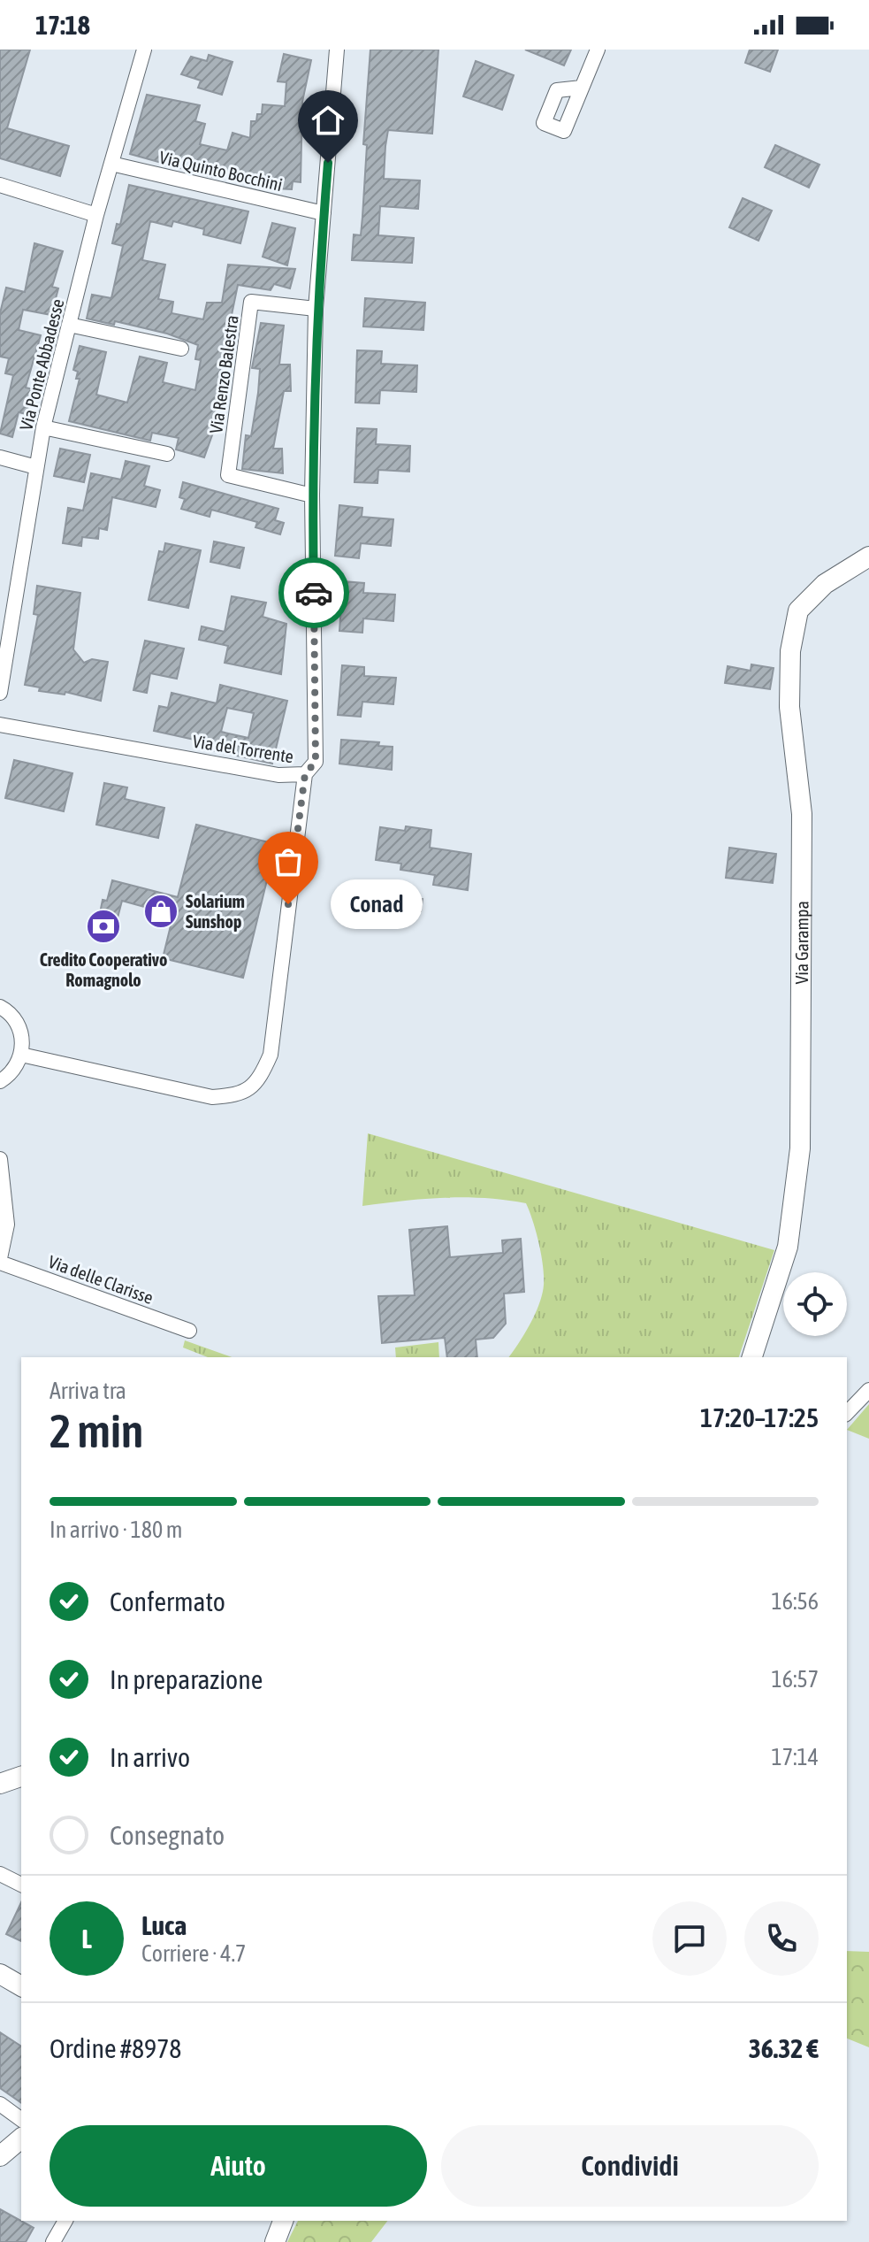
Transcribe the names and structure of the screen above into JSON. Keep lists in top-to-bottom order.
{
  "streets": {
    "street": [
      "Via Quinto Bocchini",
      "Via Ponte Abbadesse",
      "Via Renzo Balestra",
      "Via del Torrente",
      "Via Garampa",
      "Via delle Clarisse"
    ]
  },
  "crossings": [
    ["Via Quinto Bocchini", "Via Ponte Abbadesse"],
    ["Via Quinto Bocchini", "Via del Torrente"],
    ["Via Renzo Balestra", "Via del Torrente"]
  ],
  "places": {
    "other": ["Conad"],
    "shop": ["Solarium Sunshop"],
    "bank": ["Credito Cooperativo Romagnolo"]
  },
  "page": {
    "status": "17:18",
    "bubble": "Conad",
    "heading": ["2 min", "Arriva tra", "17:20–17:25"],
    "panel": [
      "Luca",
      "Corriere · 4.7",
      "Ordine #8978",
      "36.32 €"
    ],
    "bar": "In arrivo · 180 m",
    "list": [
      ["Confermato", "16:56"],
      ["In preparazione", "16:57"],
      ["In arrivo", "17:14"],
      "Consegnato"
    ],
    "round": "L",
    "buttons": ["Aiuto", "Condividi"]
  }
}
